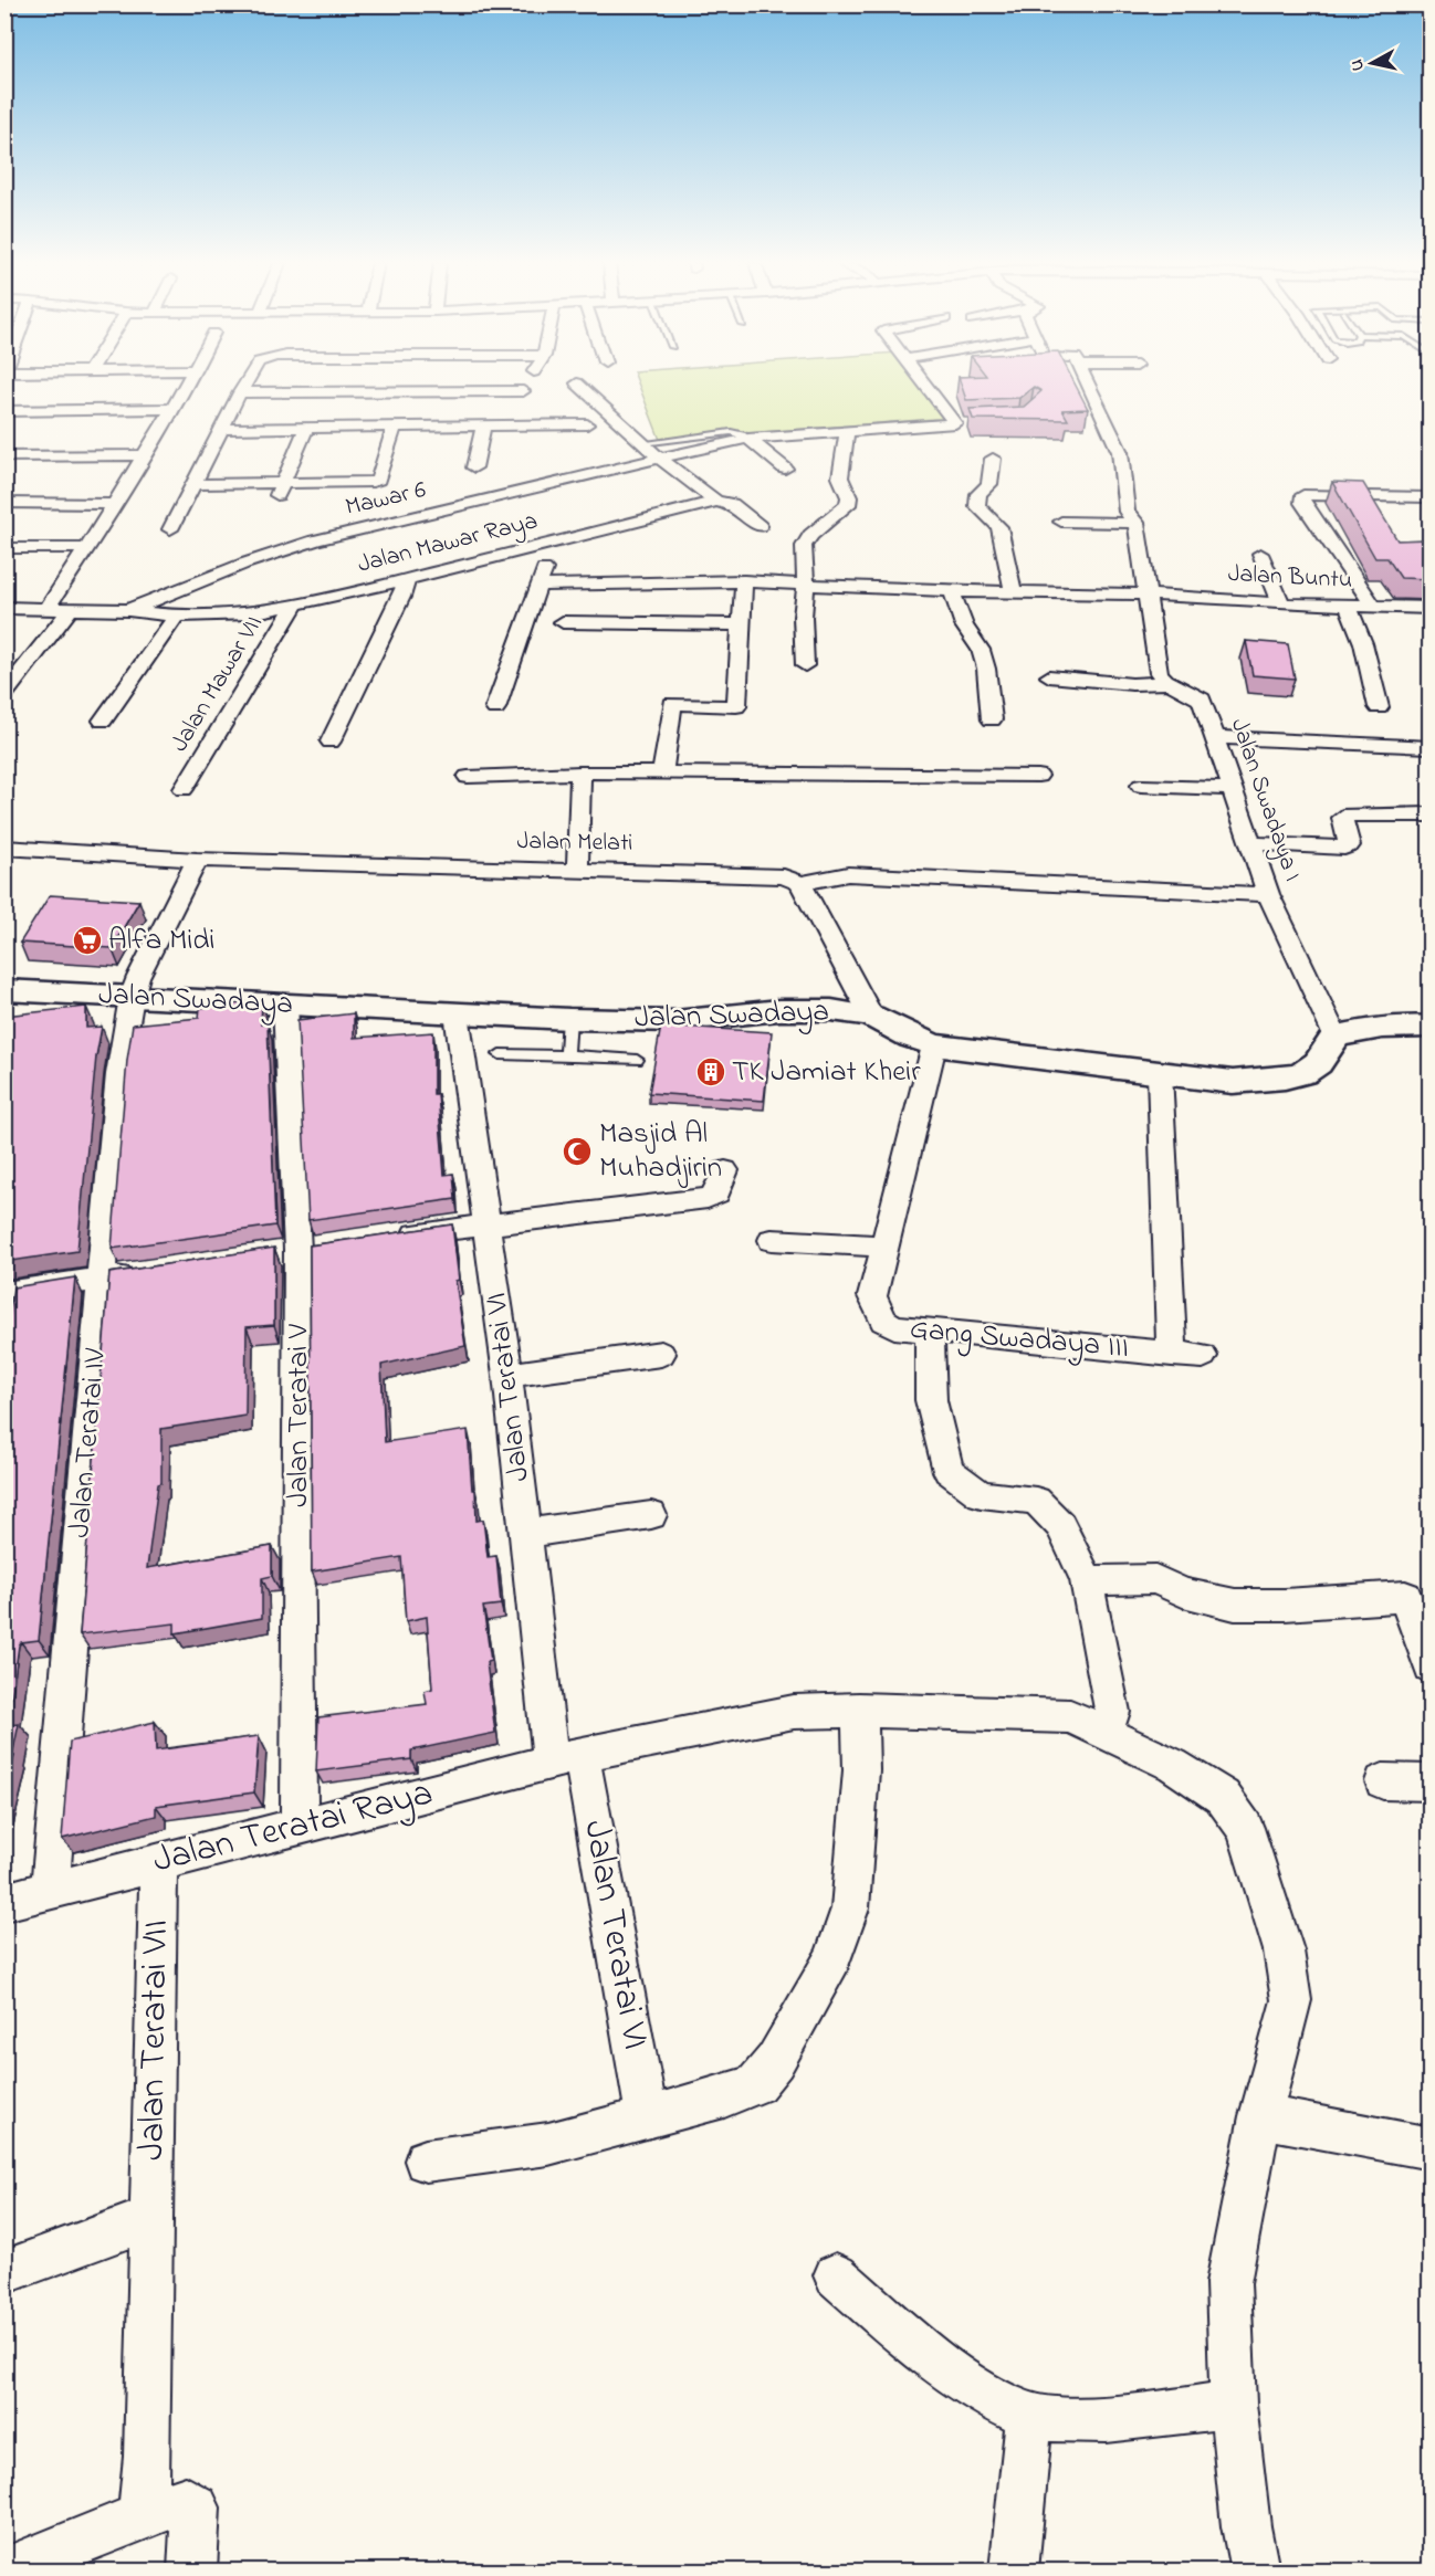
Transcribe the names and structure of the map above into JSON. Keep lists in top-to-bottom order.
{
  "streets": {
    "street": [
      "Mawar 6",
      "Jalan Mawar Raya",
      "Jalan Buntu",
      "Jalan Mawar VII",
      "Jalan Swadaya I",
      "Jalan Melati",
      "Jalan Swadaya",
      "Gang Swadaya III",
      "Jalan Teratai VI",
      "Jalan Teratai V",
      "Jalan Teratai IV",
      "Jalan Teratai Raya",
      "Jalan Teratai VII"
    ]
  },
  "crossings": [
    ["Mawar 6", "Jalan Mawar Raya"],
    ["Jalan Mawar Raya", "Jalan Mawar VII"],
    ["Jalan Swadaya I", "Jalan Swadaya"],
    ["Jalan Swadaya", "Gang Swadaya III"],
    ["Jalan Swadaya", "Jalan Teratai VI"],
    ["Jalan Swadaya", "Jalan Teratai V"],
    ["Jalan Swadaya", "Jalan Teratai IV"],
    ["Jalan Teratai VI", "Jalan Teratai Raya"],
    ["Jalan Teratai V", "Jalan Teratai Raya"],
    ["Jalan Teratai IV", "Jalan Teratai Raya"],
    ["Jalan Teratai Raya", "Jalan Teratai VII"]
  ],
  "places": {
    "supermarket": ["Alfa Midi"],
    "building": ["TK Jamiat Kheir"],
    "mosque": ["Masjid Al Muhadjirin"]
  },
  "north": "left"
}
